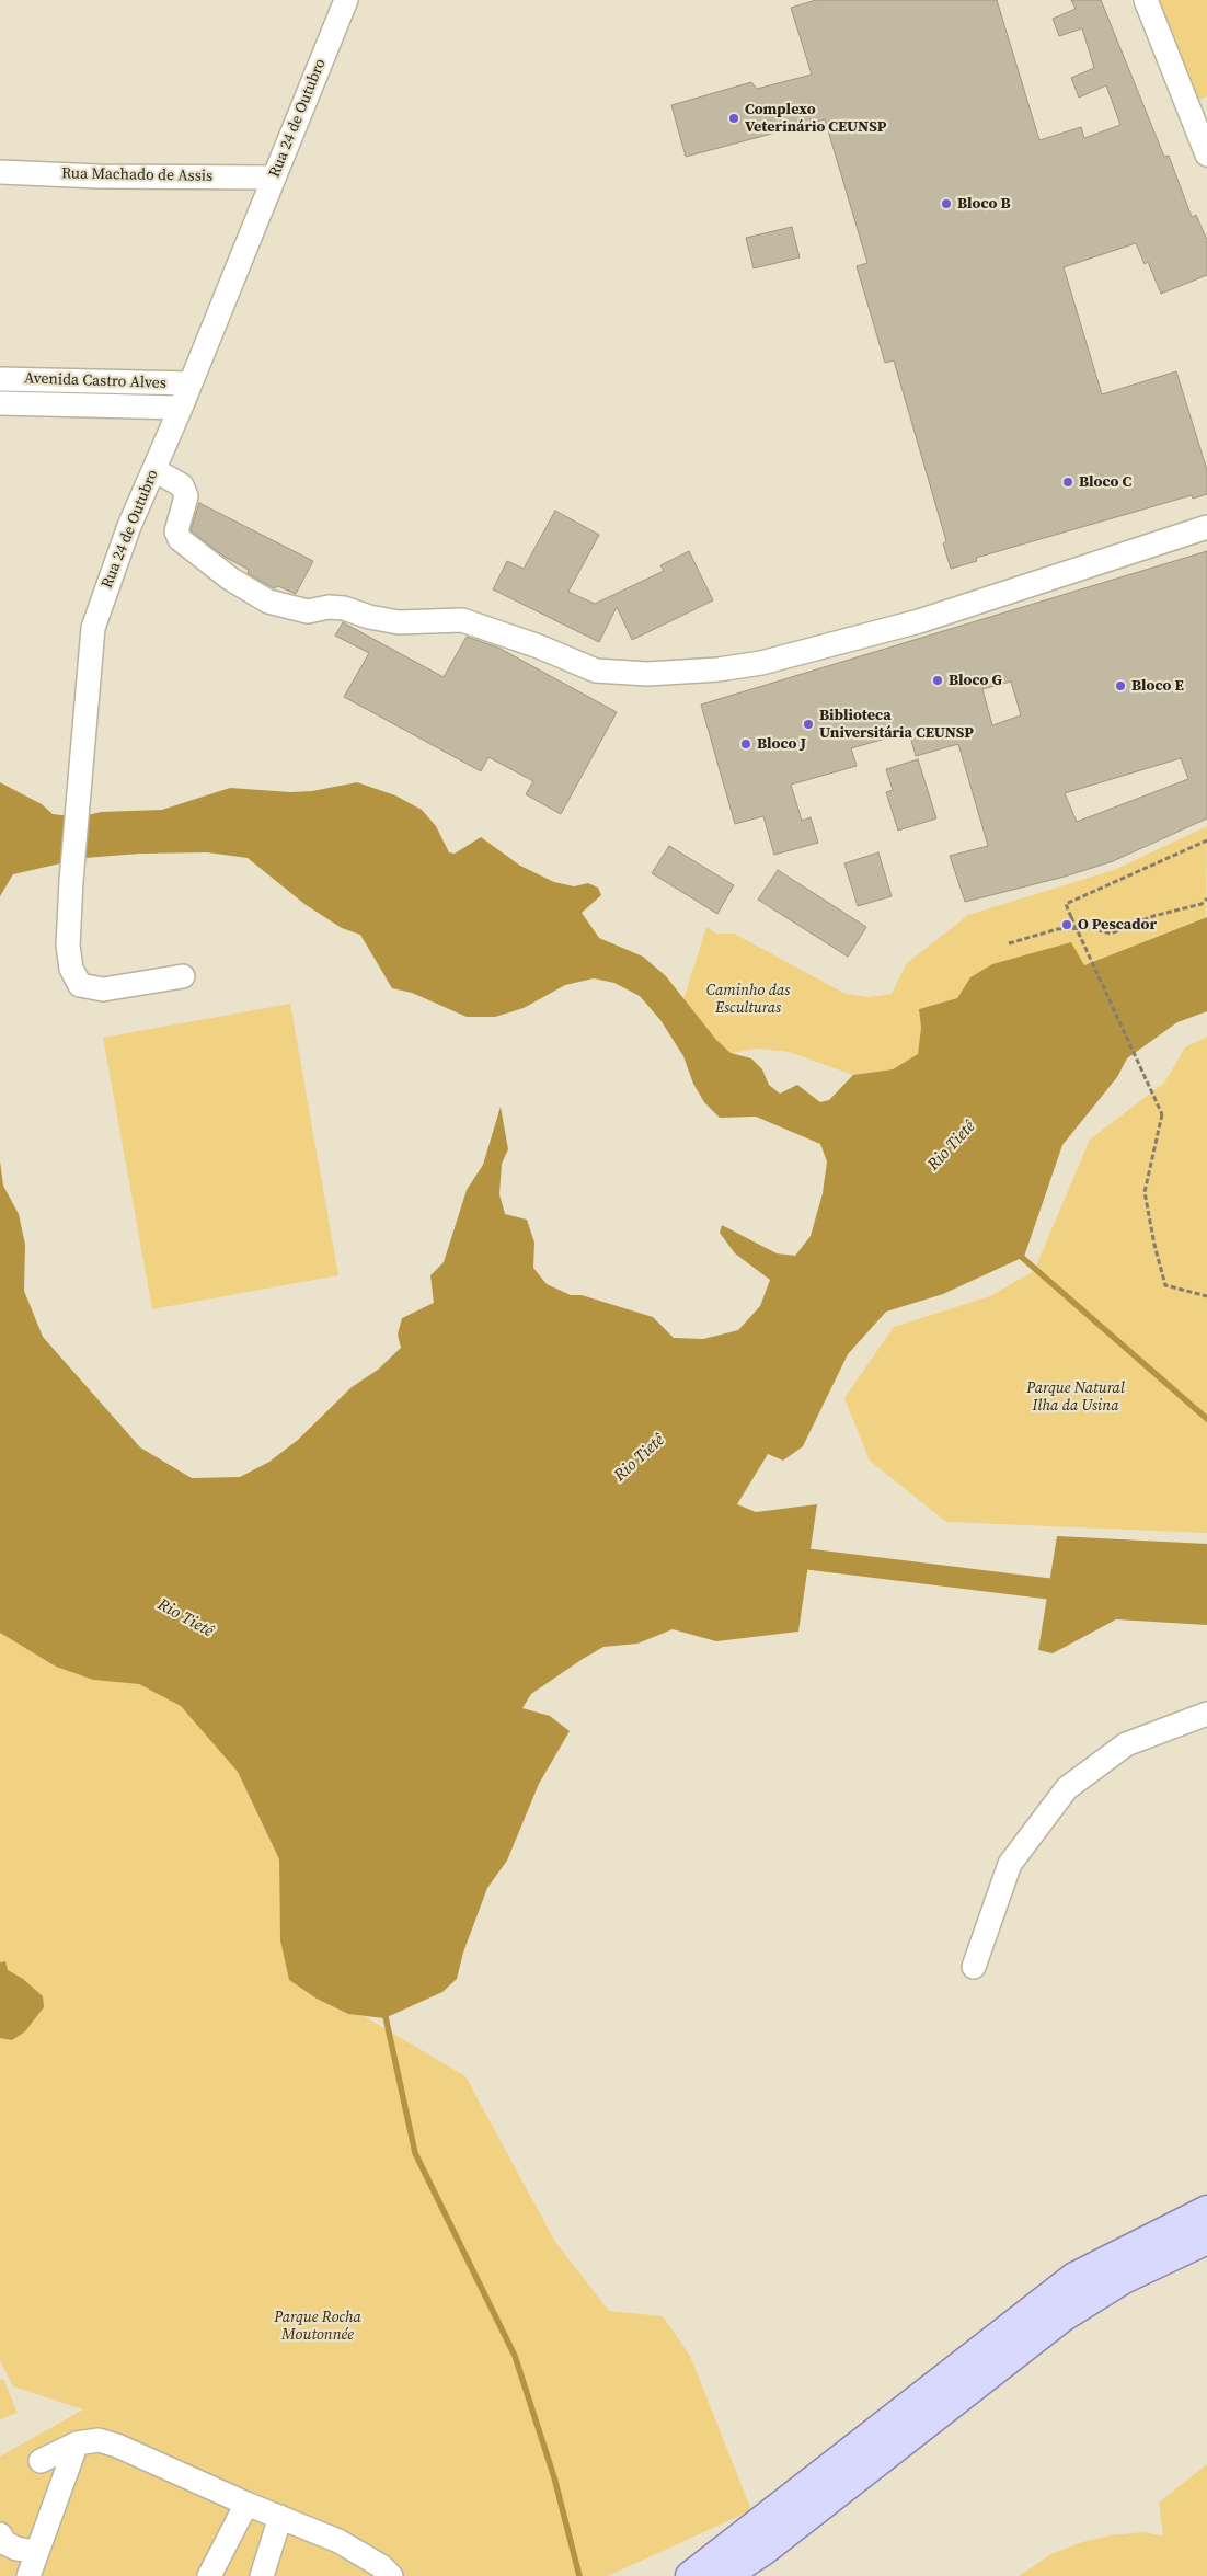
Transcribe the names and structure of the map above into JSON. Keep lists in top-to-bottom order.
{
  "streets": {
    "street": ["Rua 24 de Outubro", "Rua Machado de Assis", "Avenida Castro Alves"]
  },
  "crossings": [
    ["Rua 24 de Outubro", "Rua Machado de Assis"],
    ["Rua 24 de Outubro", "Avenida Castro Alves"]
  ],
  "water": ["Rio Tietê"],
  "parks": ["Caminho das Esculturas", "Parque Natural Ilha da Usina", "Parque Rocha Moutonnée"],
  "places": [
    "Complexo Veterinário CEUNSP",
    "Bloco B",
    "Bloco C",
    "Bloco G",
    "Bloco E",
    "Biblioteca Universitária CEUNSP",
    "Bloco J",
    "O Pescador"
  ]
}
